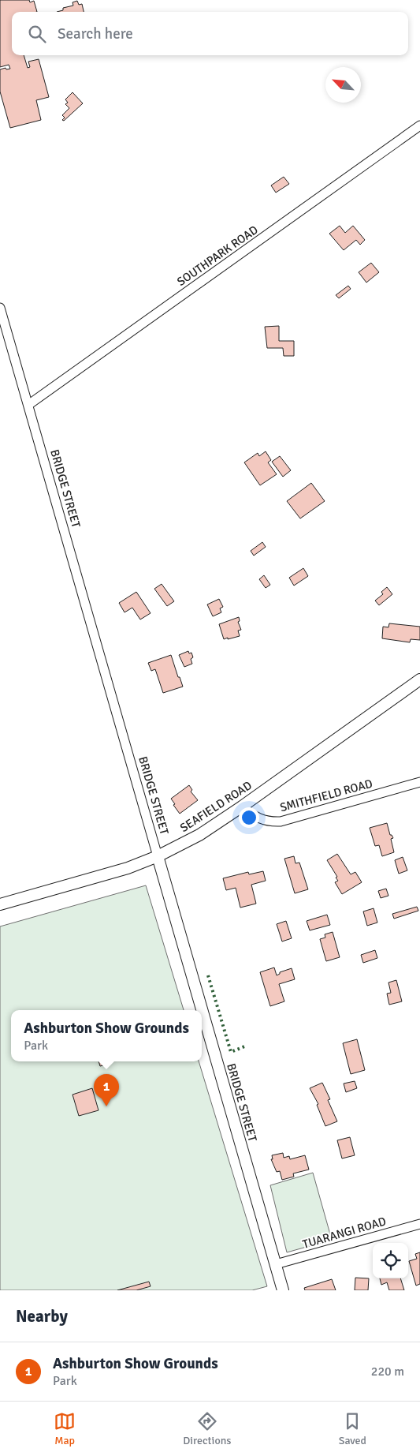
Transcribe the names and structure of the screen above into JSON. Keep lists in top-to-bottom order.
{
  "streets": {
    "street": [
      "SOUTHPARK ROAD",
      "BRIDGE STREET",
      "SMITHFIELD ROAD",
      "SEAFIELD ROAD",
      "TUARANGI ROAD"
    ]
  },
  "crossings": [
    ["SOUTHPARK ROAD", "BRIDGE STREET"],
    ["BRIDGE STREET", "SEAFIELD ROAD"],
    ["BRIDGE STREET", "TUARANGI ROAD"],
    ["SMITHFIELD ROAD", "SEAFIELD ROAD"]
  ],
  "north": "top left",
  "page": {
    "search": "Search here",
    "popup": ["Ashburton Show Grounds", "Park"],
    "pins": "1",
    "heading": "Nearby",
    "list": [
      {
        "mark": "1",
        "name": "Ashburton Show Grounds",
        "note": "Park",
        "value": "220 m"
      }
    ],
    "nav": ["Map", "Directions", "Saved"]
  }
}
